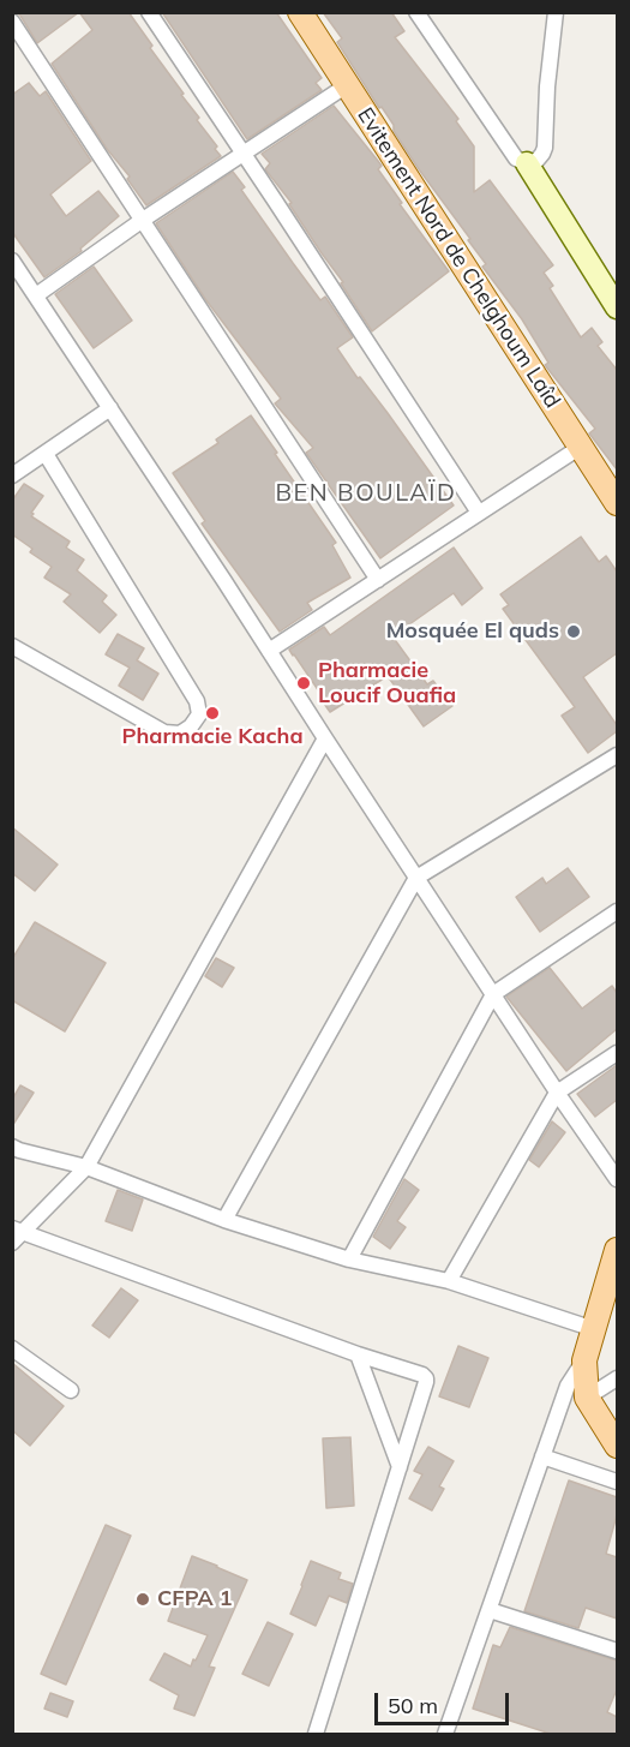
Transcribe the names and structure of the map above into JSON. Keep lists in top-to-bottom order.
{
  "streets": {
    "main road": ["Evitement Nord de Chelghoum Laîd"]
  },
  "districts": ["BEN BOULAÏD"],
  "places": [
    "Mosquée El quds",
    "Pharmacie Loucif Ouafia",
    "Pharmacie Kacha",
    "CFPA 1"
  ],
  "scale_bar": "50 m"
}
